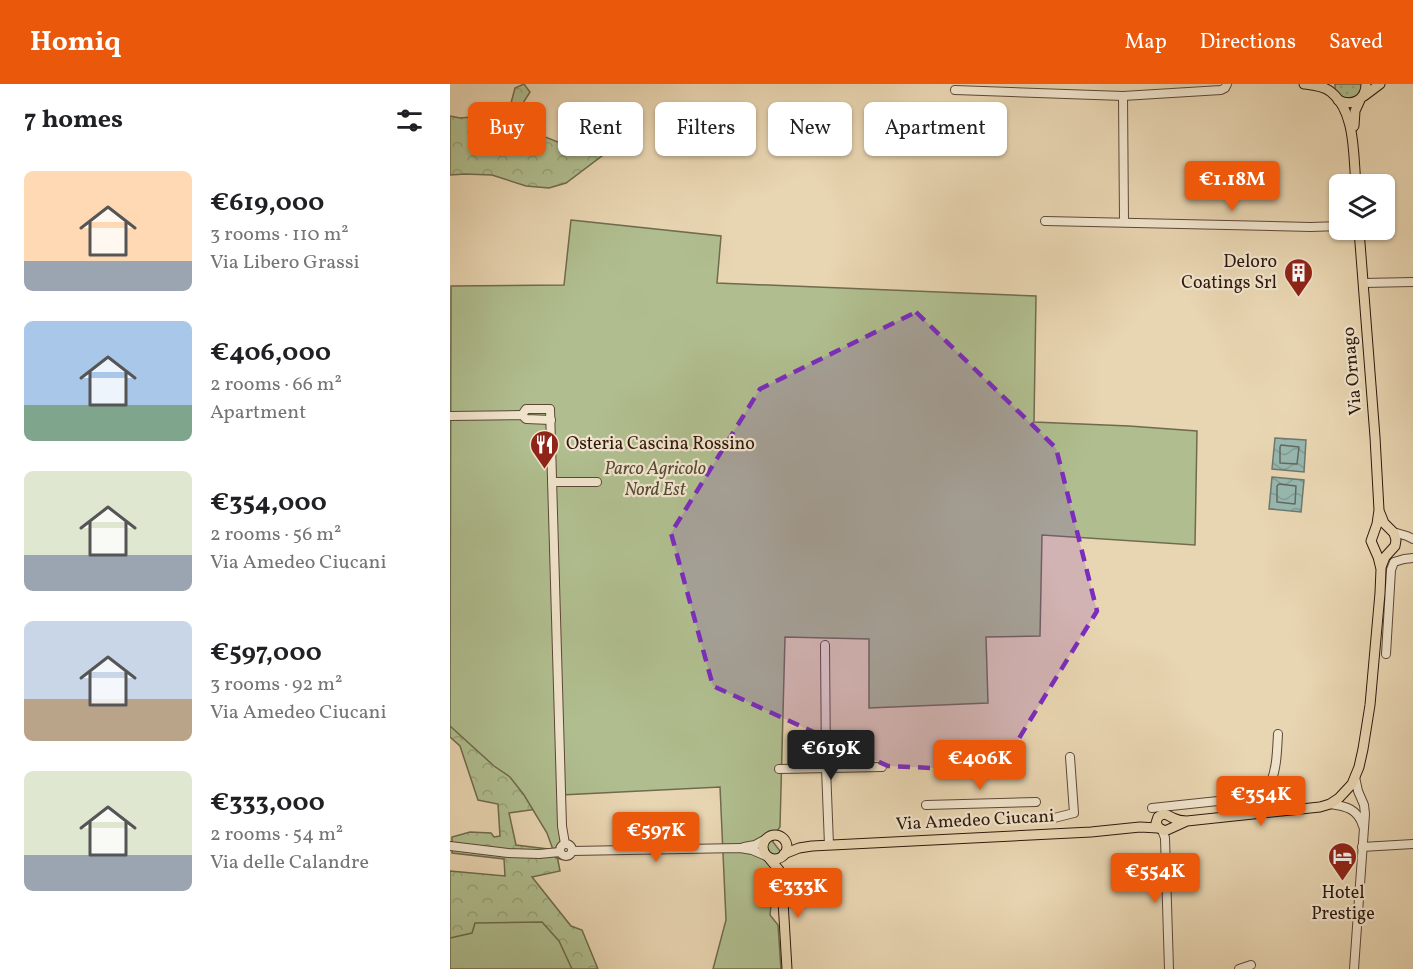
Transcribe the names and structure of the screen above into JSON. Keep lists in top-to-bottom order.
{
  "streets": {
    "main road": ["Via Ornago", "Via Amedeo Ciucani"]
  },
  "crossings": [
    ["Via Ornago", "Via Amedeo Ciucani"]
  ],
  "parks": ["Parco Agricolo Nord Est"],
  "places": {
    "building": ["Deloro Coatings Srl"],
    "restaurant": ["Osteria Cascina Rossino"],
    "hotel": ["Hotel Prestige"]
  },
  "page": {
    "header": "Homiq",
    "nav": ["Map", "Directions", "Saved"],
    "heading": "7 homes",
    "chip": [
      "Buy",
      "Rent",
      "Filters",
      "New",
      "Apartment"
    ],
    "list": [
      {
        "name": "€619,000",
        "note": "3 rooms · 110 m² · Via Libero Grassi"
      },
      {
        "name": "€406,000",
        "note": "2 rooms · 66 m² · Apartment"
      },
      {
        "name": "€354,000",
        "note": "2 rooms · 56 m² · Via Amedeo Ciucani"
      },
      {
        "name": "€597,000",
        "note": "3 rooms · 92 m² · Via Amedeo Ciucani"
      },
      {
        "name": "€333,000",
        "note": "2 rooms · 54 m² · Via delle Calandre"
      }
    ],
    "price": [
      "€1.18M",
      "€619K",
      "€406K",
      "€354K",
      "€597K",
      "€554K",
      "€333K"
    ]
  }
}
